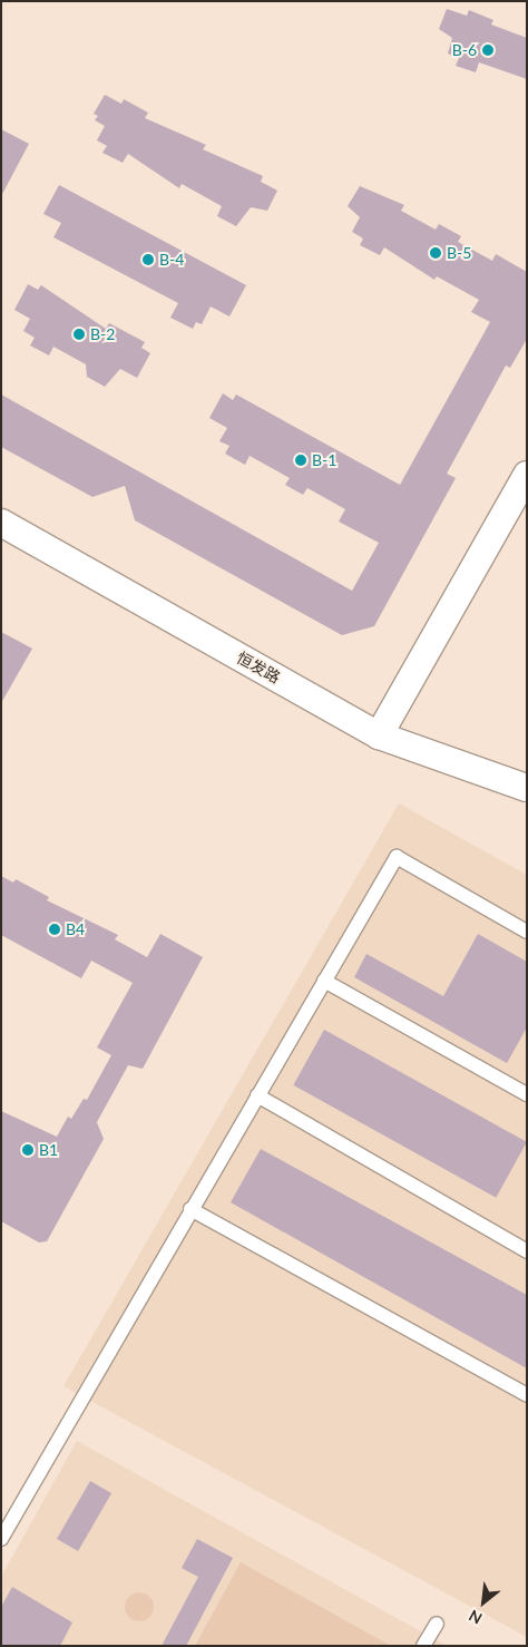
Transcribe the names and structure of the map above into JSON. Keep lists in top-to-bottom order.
{
  "streets": {
    "street": ["恒发路"]
  },
  "places": [
    "B-6",
    "B-5",
    "B-4",
    "B-2",
    "B-1",
    "B4",
    "B1"
  ],
  "north": "bottom left"
}
